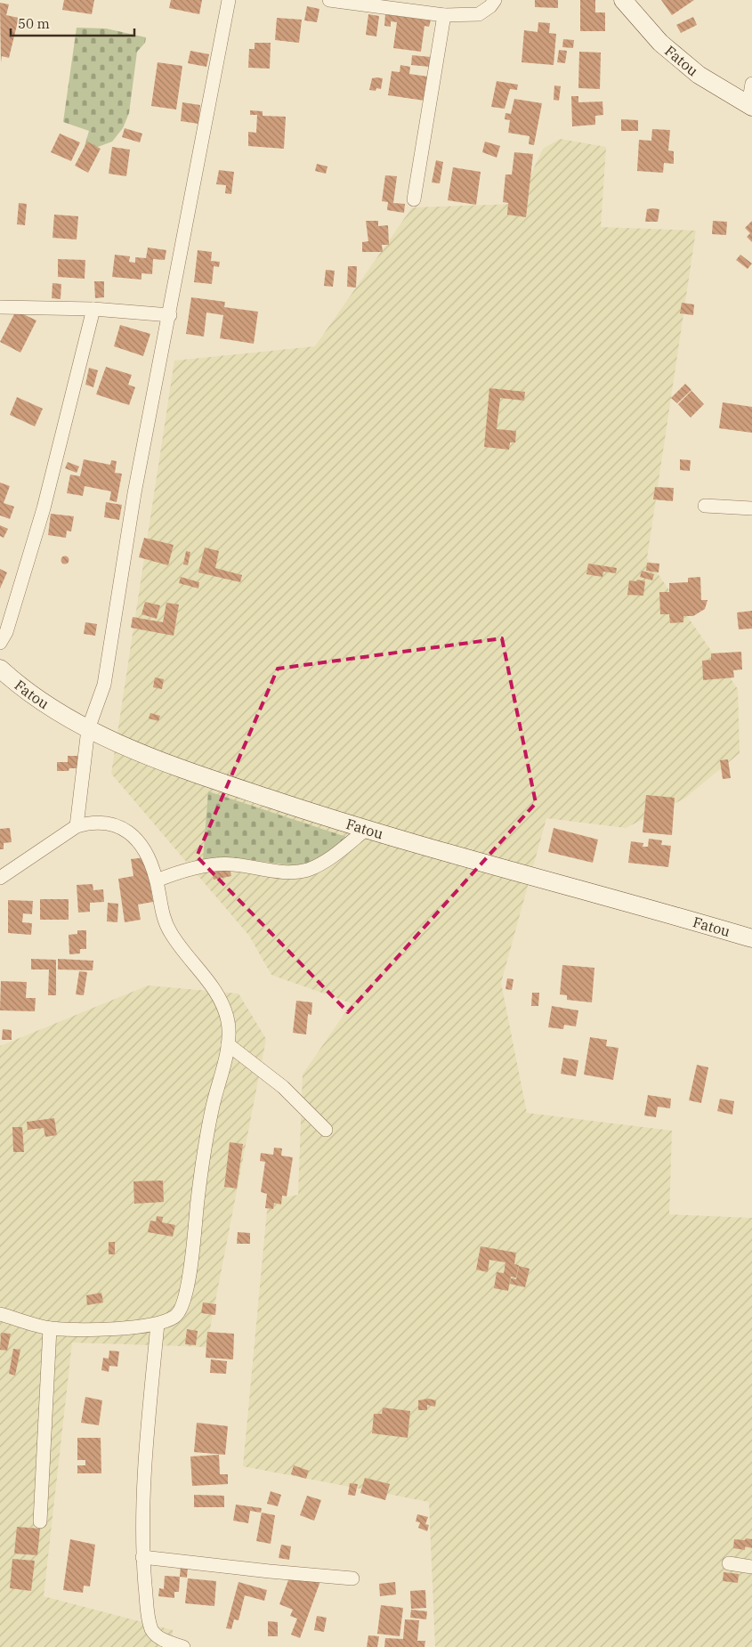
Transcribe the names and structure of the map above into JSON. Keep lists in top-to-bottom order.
{
  "streets": {
    "street": ["Fatou"]
  },
  "scale_bar": "50 m"
}
